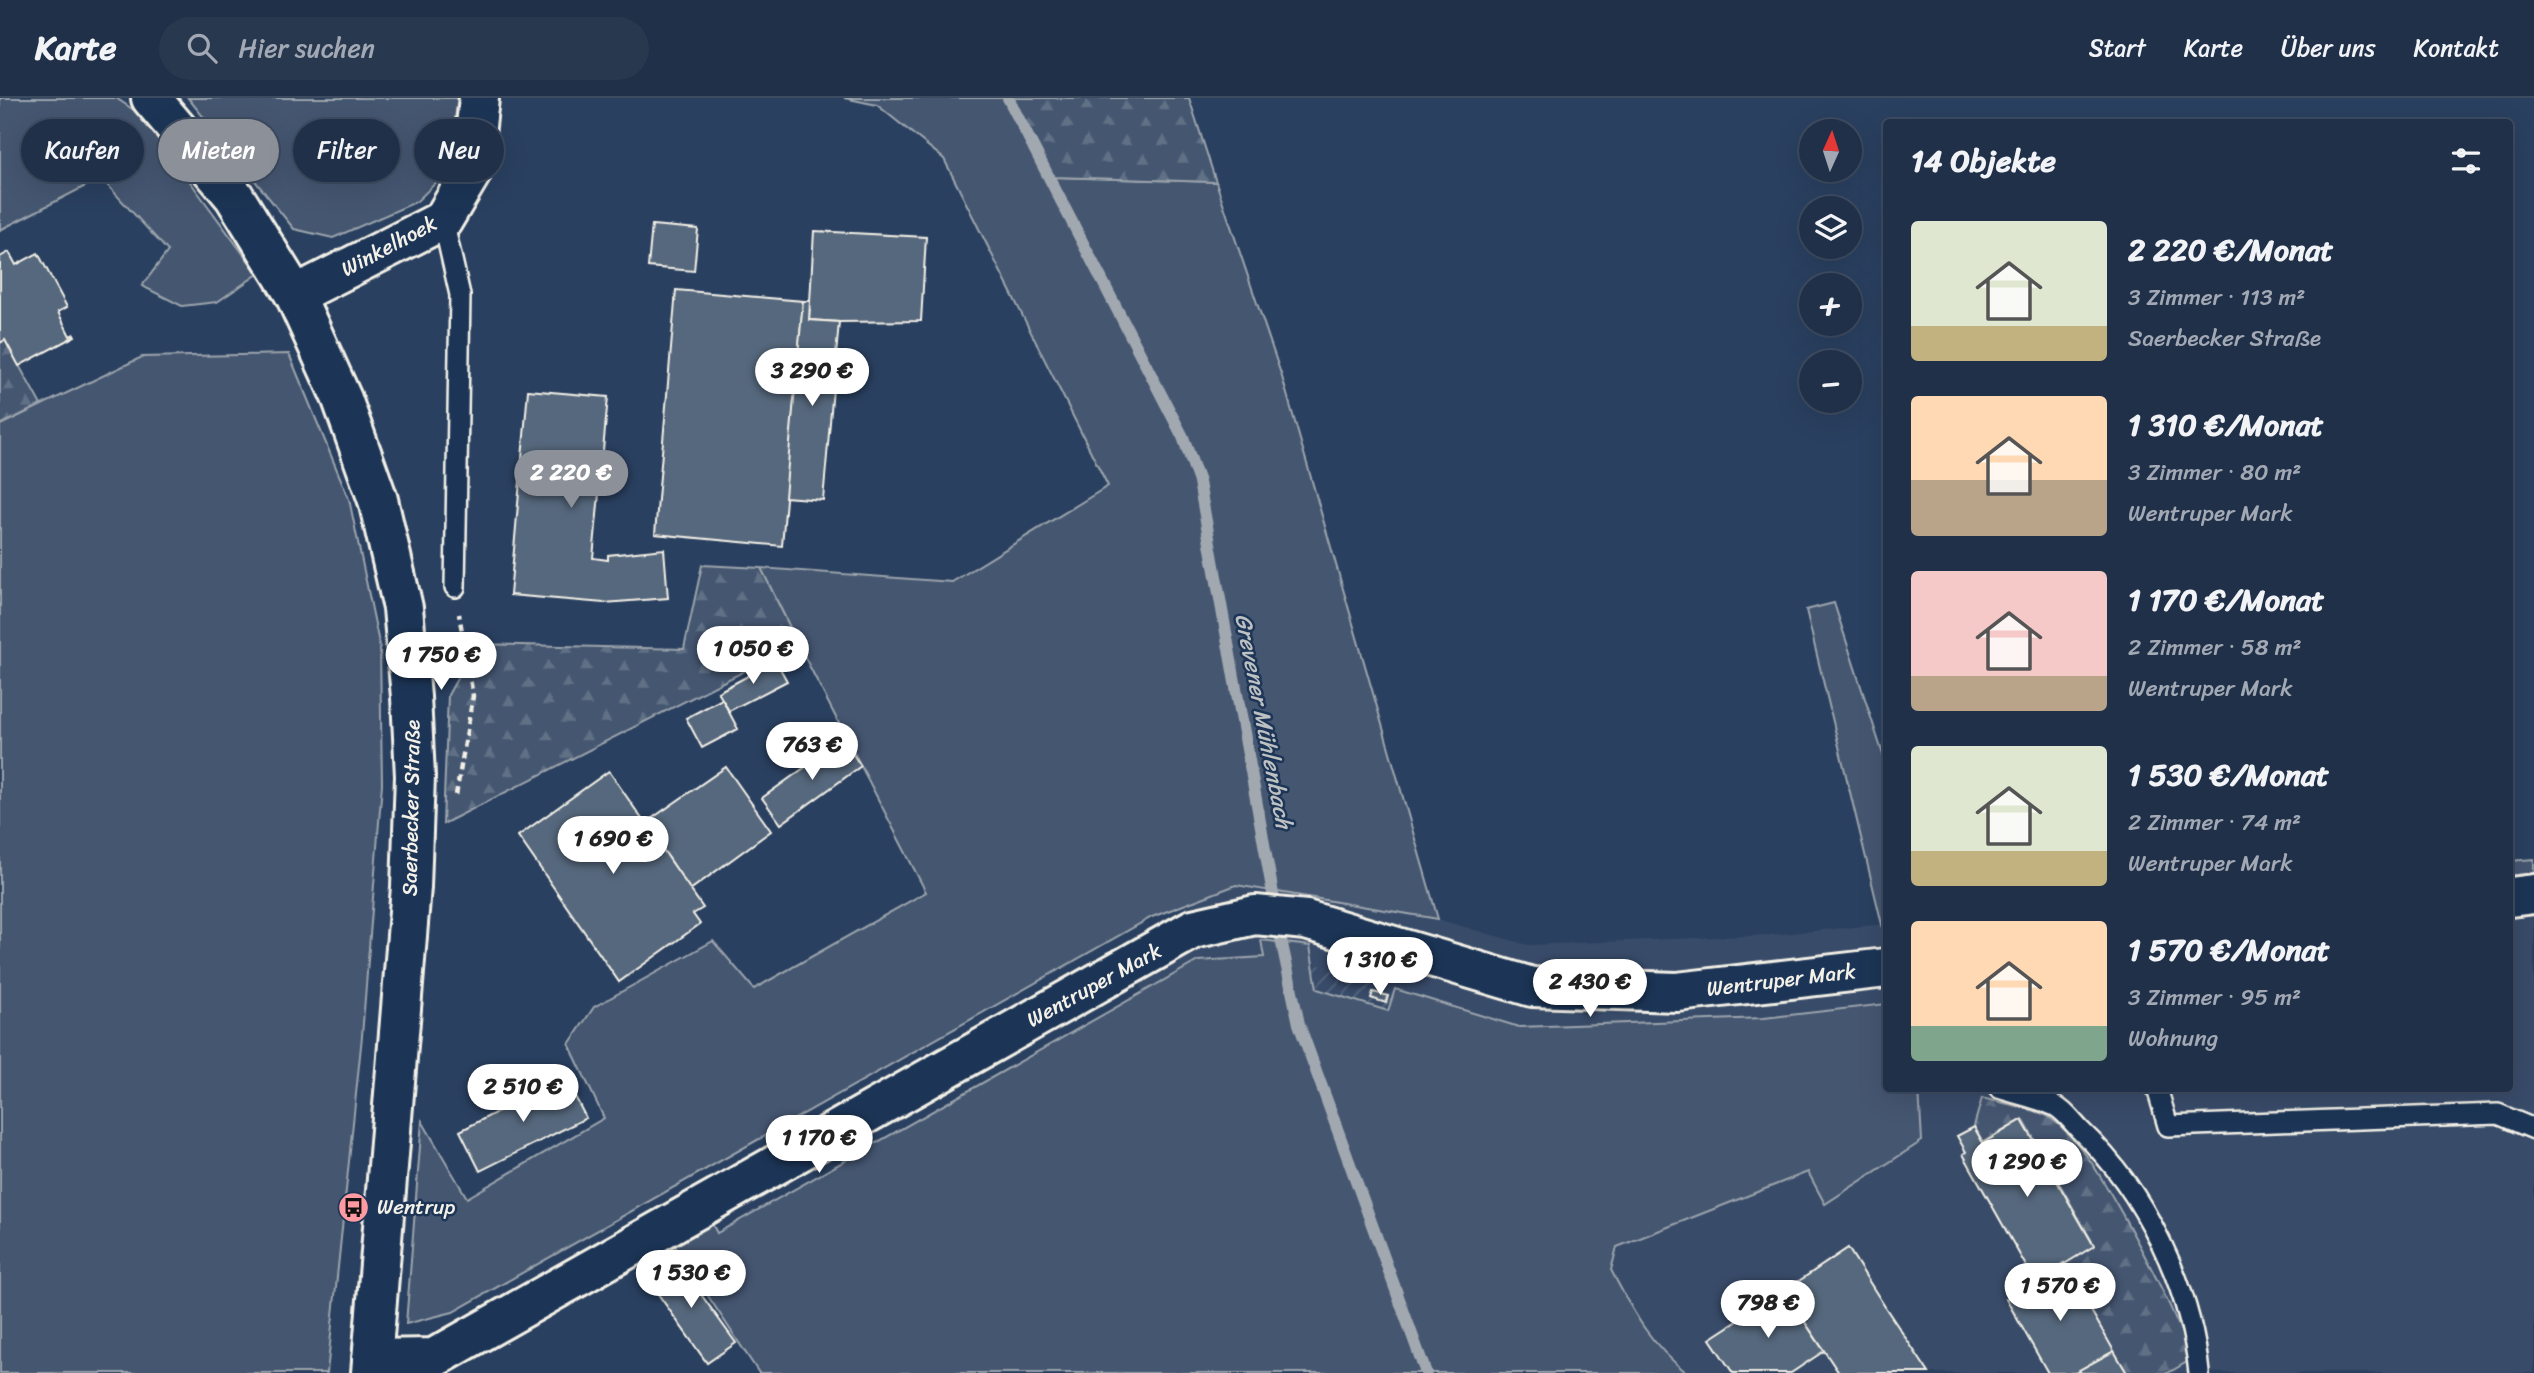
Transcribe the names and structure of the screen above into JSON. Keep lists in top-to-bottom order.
{
  "streets": {
    "street": ["Winkelhoek", "Saerbecker Straße", "Wentruper Mark"]
  },
  "crossings": [
    ["Winkelhoek", "Saerbecker Straße"],
    ["Saerbecker Straße", "Wentruper Mark"]
  ],
  "water": ["Grevener Mühlenbach"],
  "places": {
    "bus stop": ["Wentrup"]
  },
  "north": "top",
  "page": {
    "header": "Karte",
    "search": "Hier suchen",
    "nav": [
      "Start",
      "Karte",
      "Über uns",
      "Kontakt"
    ],
    "map_buttons": ["+", "−"],
    "chip": [
      "Kaufen",
      "Mieten",
      "Filter",
      "Neu"
    ],
    "heading": "14 Objekte",
    "list": [
      {
        "name": "2 220 €/Monat",
        "note": "3 Zimmer · 113 m² · Saerbecker Straße"
      },
      {
        "name": "1 310 €/Monat",
        "note": "3 Zimmer · 80 m² · Wentruper Mark"
      },
      {
        "name": "1 170 €/Monat",
        "note": "2 Zimmer · 58 m² · Wentruper Mark"
      },
      {
        "name": "1 530 €/Monat",
        "note": "2 Zimmer · 74 m² · Wentruper Mark"
      },
      {
        "name": "1 570 €/Monat",
        "note": "3 Zimmer · 95 m² · Wohnung"
      }
    ],
    "price": [
      "3 290 €",
      "2 220 €",
      "1 050 €",
      "1 750 €",
      "763 €",
      "1 690 €",
      "1 310 €",
      "2 430 €",
      "2 510 €",
      "1 170 €",
      "1 290 €",
      "1 530 €",
      "1 570 €",
      "798 €"
    ]
  }
}
